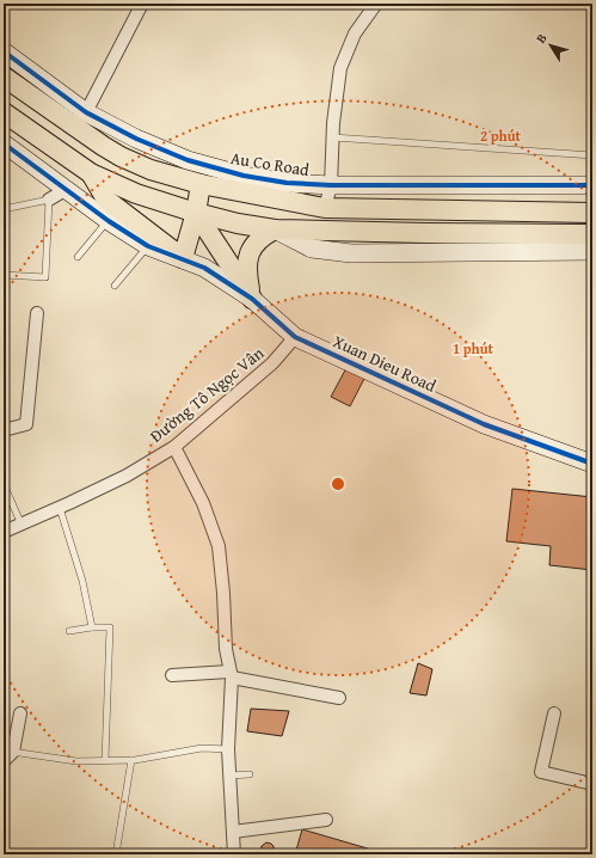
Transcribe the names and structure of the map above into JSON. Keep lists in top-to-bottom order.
{
  "streets": {
    "main road": ["Au Co Road"],
    "street": ["Xuan Dieu Road", "Đường Tô Ngọc Vân"]
  },
  "crossings": [
    ["Xuan Dieu Road", "Đường Tô Ngọc Vân"]
  ],
  "north": "top left",
  "rings": ["2 phút", "1 phút"]
}
